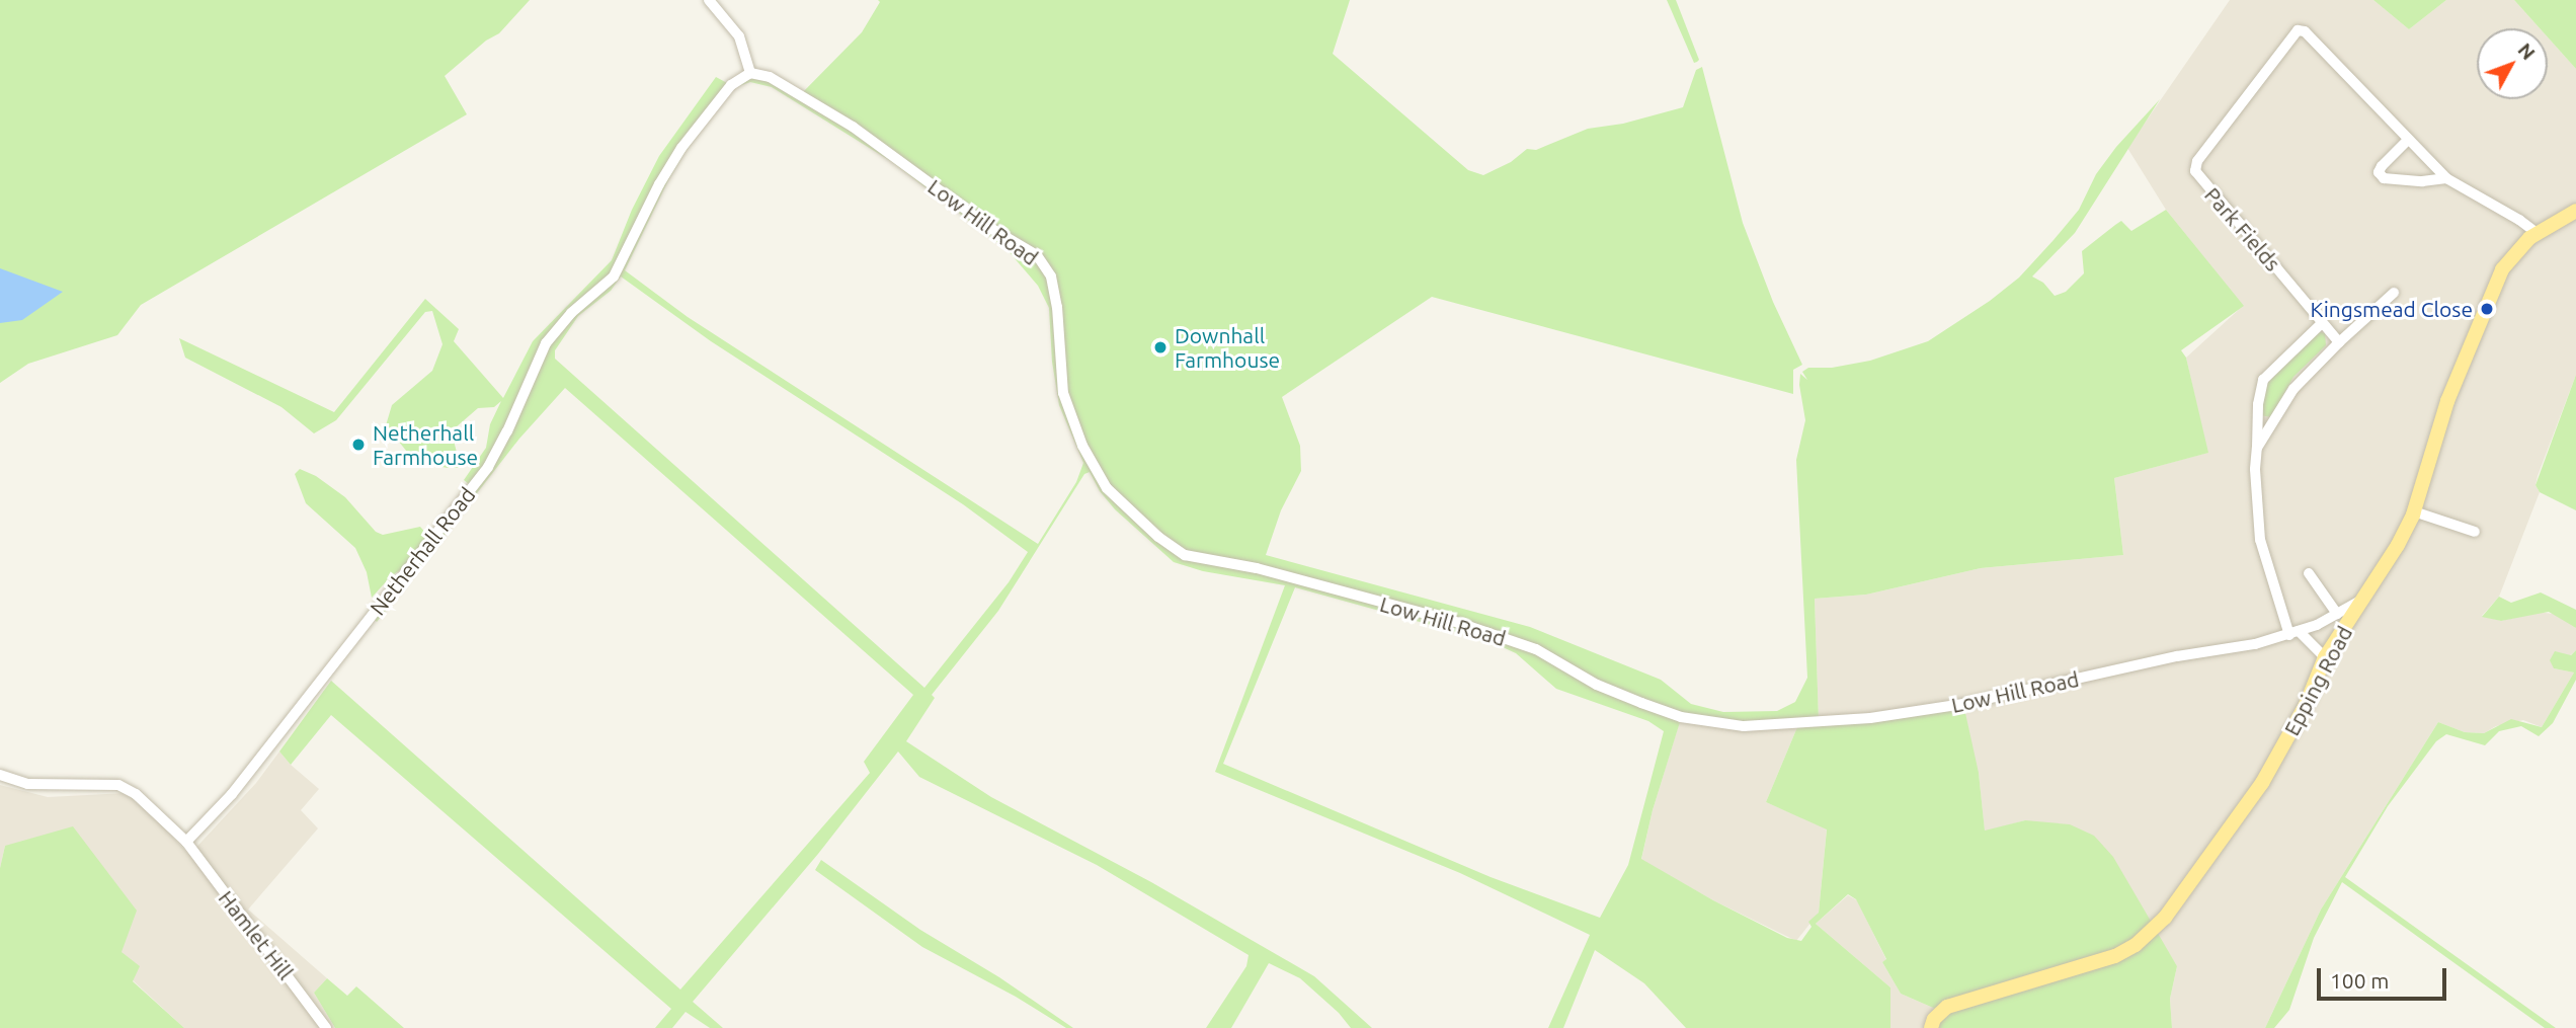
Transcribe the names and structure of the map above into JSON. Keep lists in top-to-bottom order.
{
  "streets": {
    "main road": ["Epping Road"],
    "street": [
      "Low Hill Road",
      "Park Fields",
      "Netherhall Road",
      "Hamlet Hill"
    ]
  },
  "crossings": [
    ["Low Hill Road", "Netherhall Road"],
    ["Low Hill Road", "Epping Road"],
    ["Netherhall Road", "Hamlet Hill"]
  ],
  "places": ["Kingsmead Close", "Downhall Farmhouse", "Netherhall Farmhouse"],
  "scale_bar": "100 m",
  "north": "top right"
}
